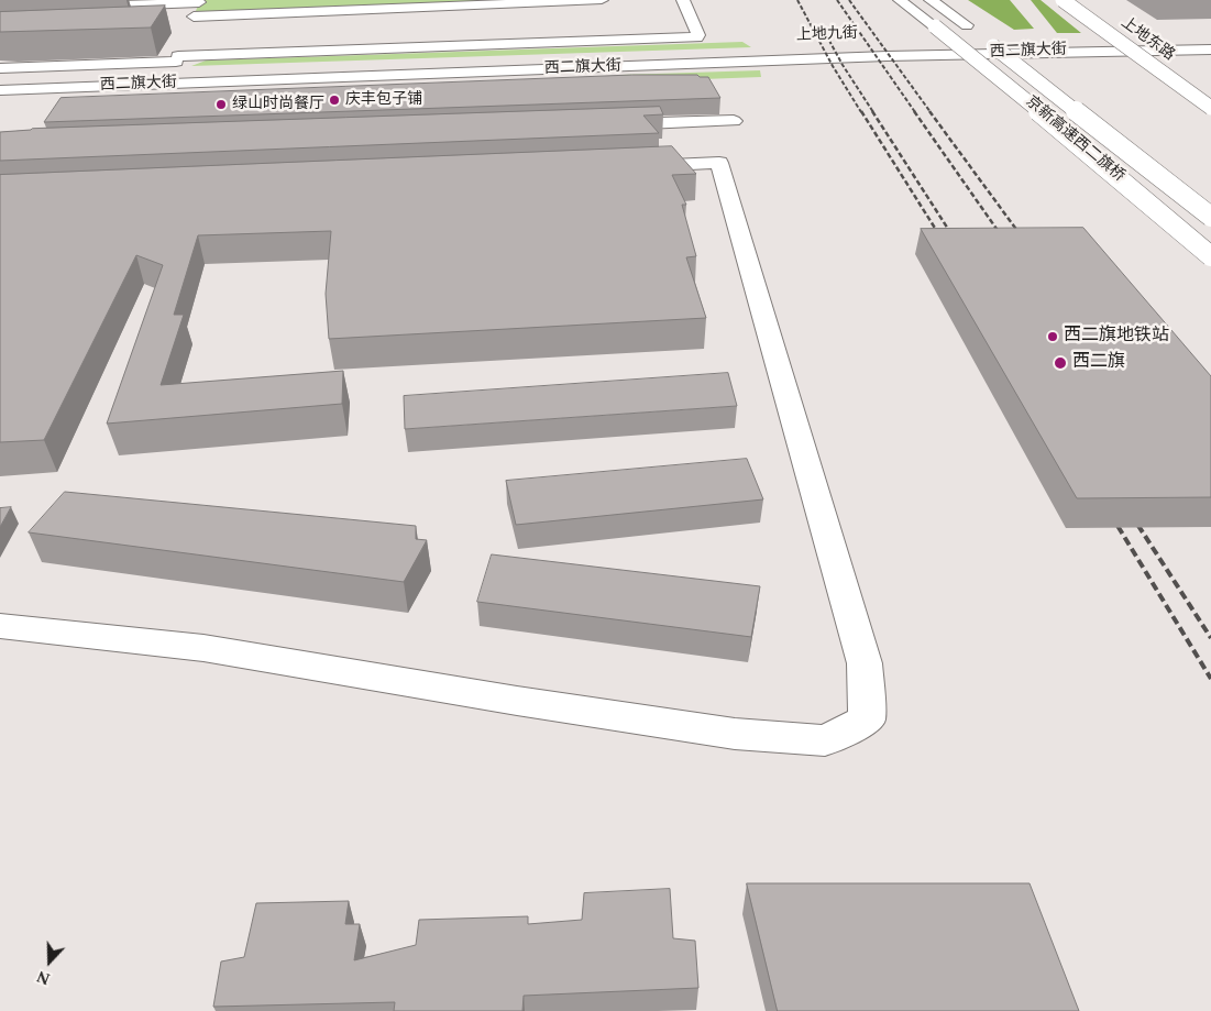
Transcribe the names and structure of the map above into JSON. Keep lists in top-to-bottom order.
{
  "streets": {
    "main road": [
      "上地九街",
      "上地东路",
      "西二旗大街",
      "京新高速西二旗桥"
    ]
  },
  "crossings": [
    ["上地九街", "西二旗大街"]
  ],
  "places": [
    "庆丰包子铺",
    "绿山时尚餐厅",
    "西二旗地铁站",
    "西二旗"
  ],
  "north": "bottom"
}
